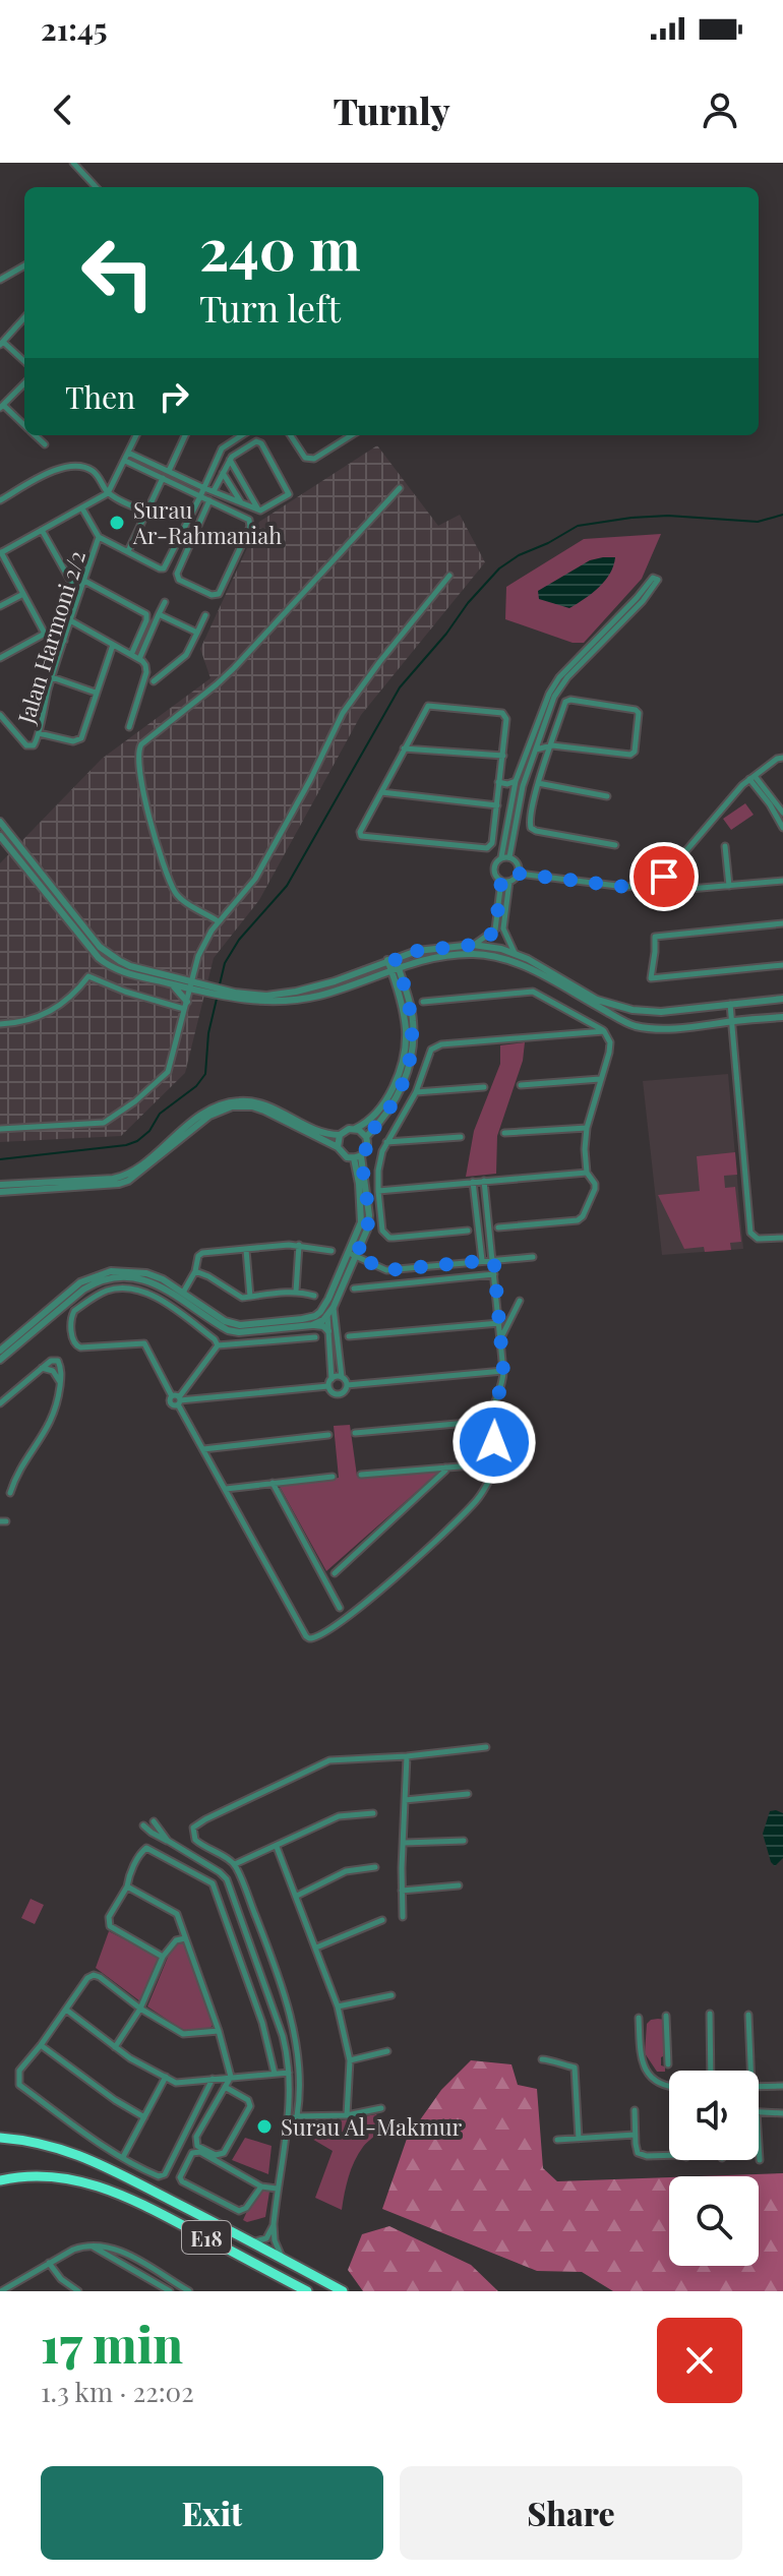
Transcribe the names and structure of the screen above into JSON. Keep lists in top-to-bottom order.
{
  "streets": {
    "highway": ["E18"],
    "street": ["Jalan Harmoni 2/2"]
  },
  "places": ["Surau Ar-Rahmaniah", "Surau Al-Makmur"],
  "page": {
    "status": "21:45",
    "header": "Turnly",
    "turn": ["240 m", "Turn left"],
    "then": "Then",
    "heading": ["17 min", "1.3 km · 22:02"],
    "buttons": ["Exit", "Share"]
  }
}
